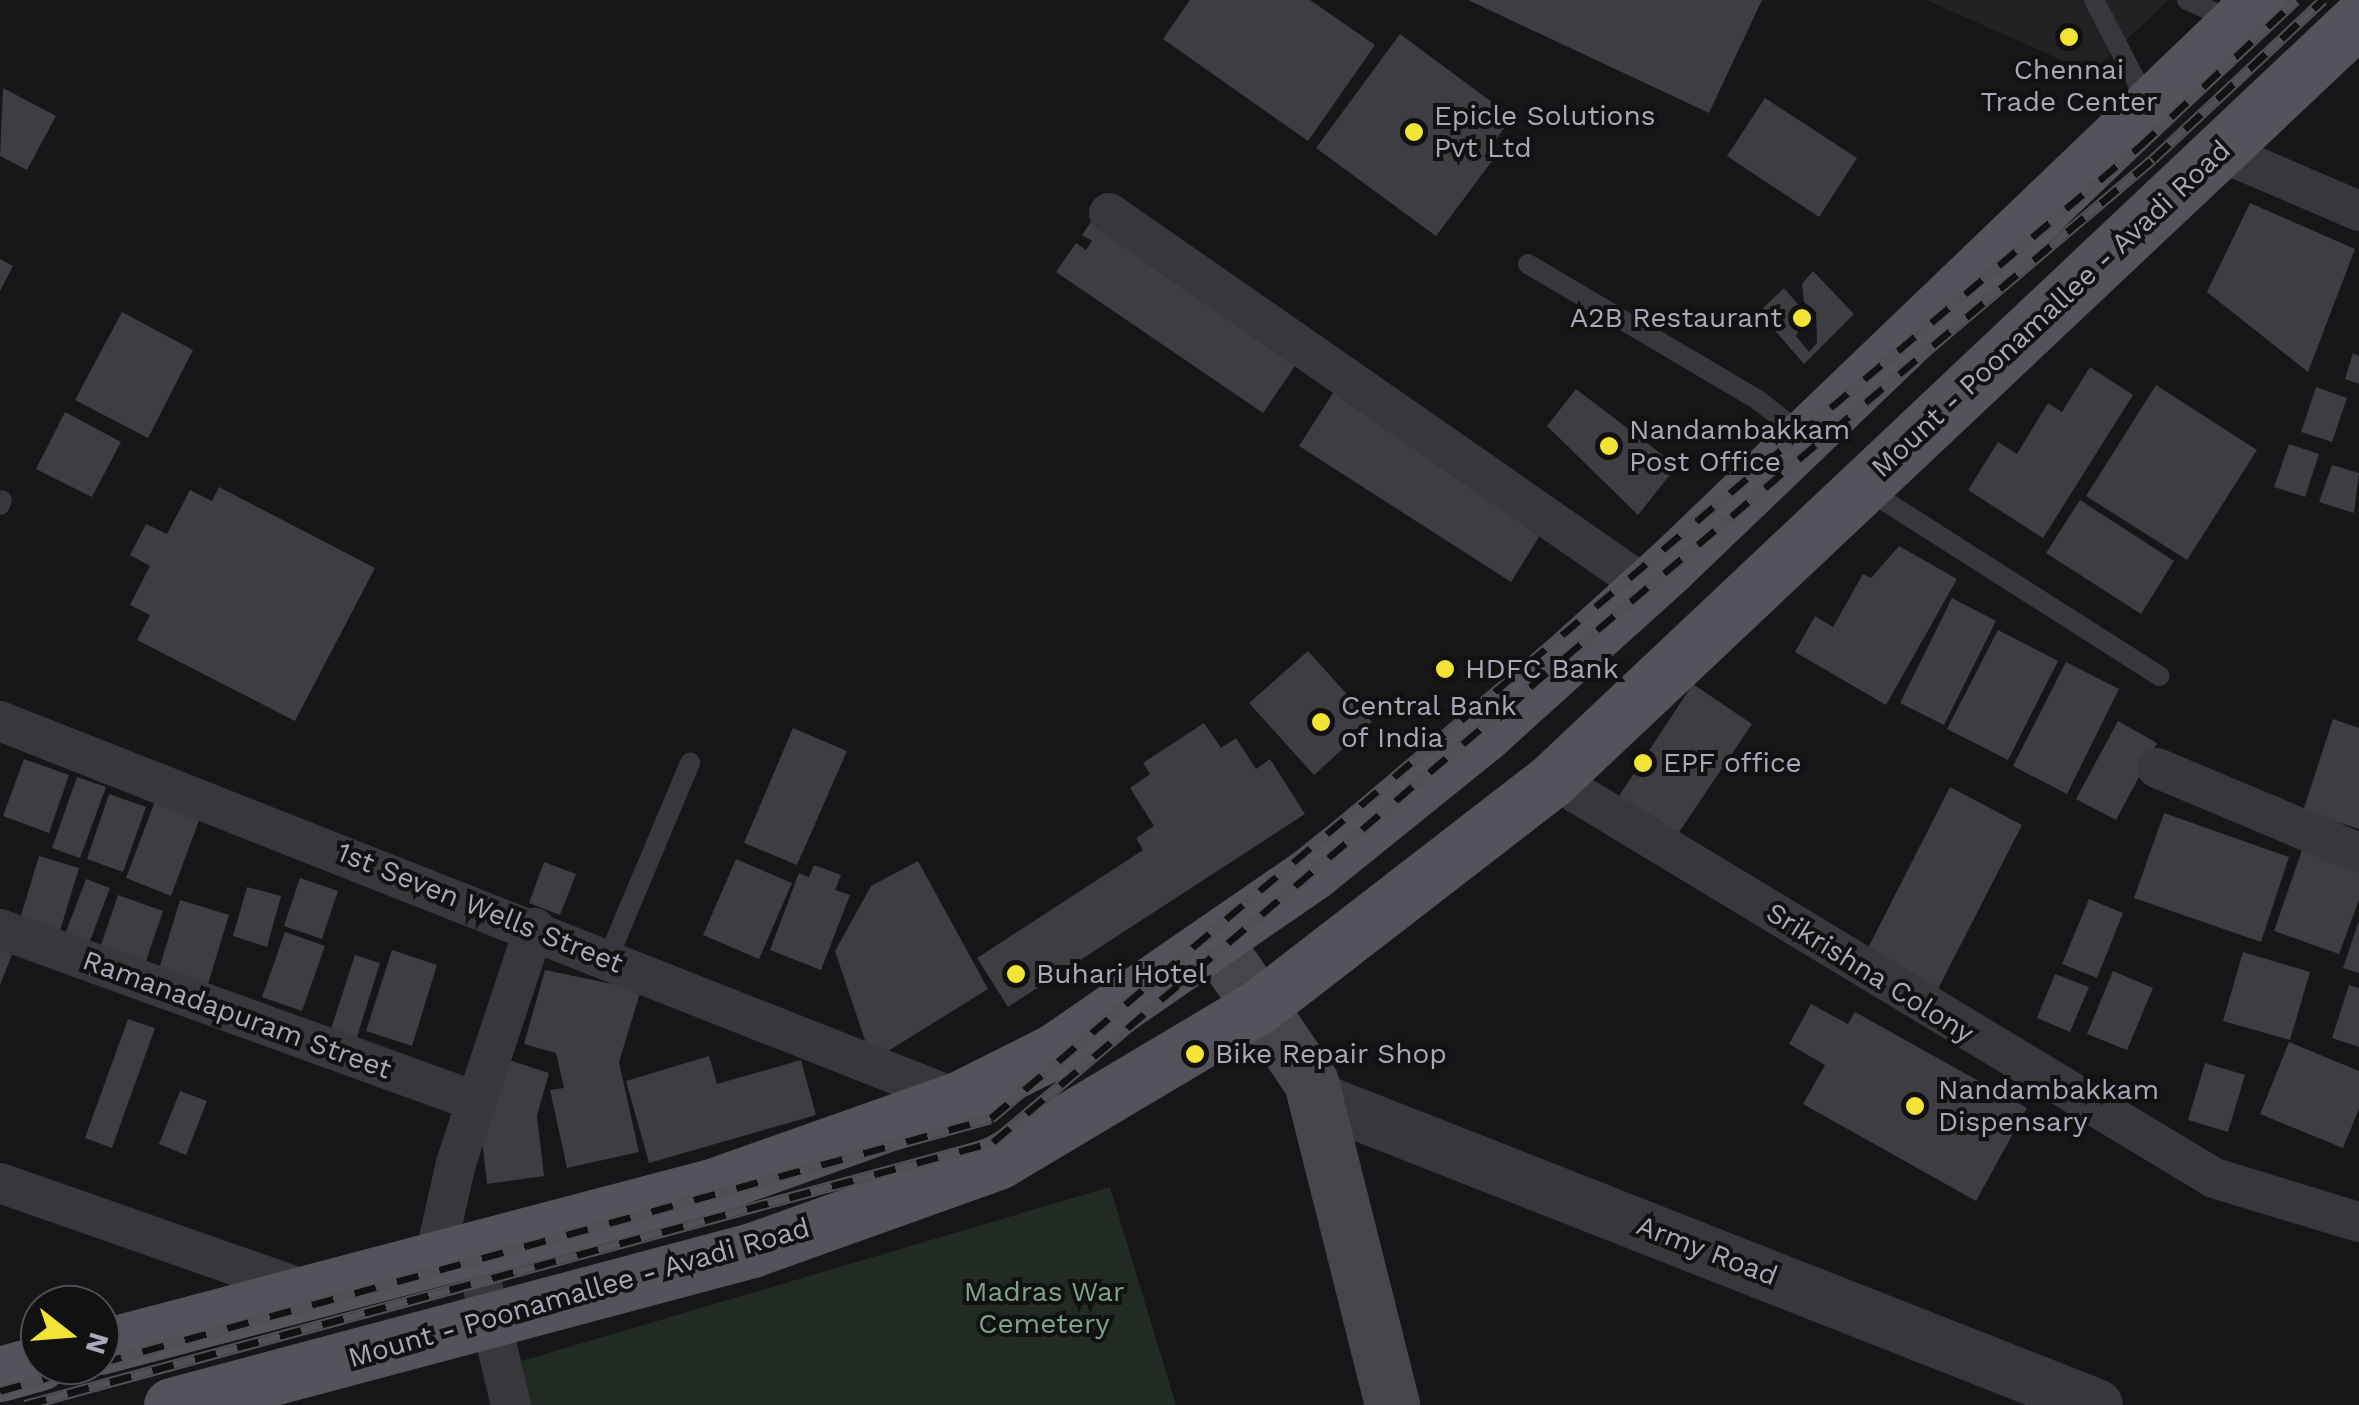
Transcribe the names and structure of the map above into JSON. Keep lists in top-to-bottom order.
{
  "streets": {
    "main road": ["Mount - Poonamallee - Avadi Road"],
    "street": [
      "1st Seven Wells Street",
      "Srikrishna Colony",
      "Ramanadapuram Street",
      "Army Road"
    ]
  },
  "crossings": [
    ["Mount - Poonamallee - Avadi Road", "Srikrishna Colony"]
  ],
  "parks": ["Madras War Cemetery"],
  "places": [
    "Chennai Trade Center",
    "Epicle Solutions Pvt Ltd",
    "A2B Restaurant",
    "Nandambakkam Post Office",
    "HDFC Bank",
    "Central Bank of India",
    "EPF office",
    "Buhari Hotel",
    "Bike Repair Shop",
    "Nandambakkam Dispensary"
  ],
  "north": "right"
}
